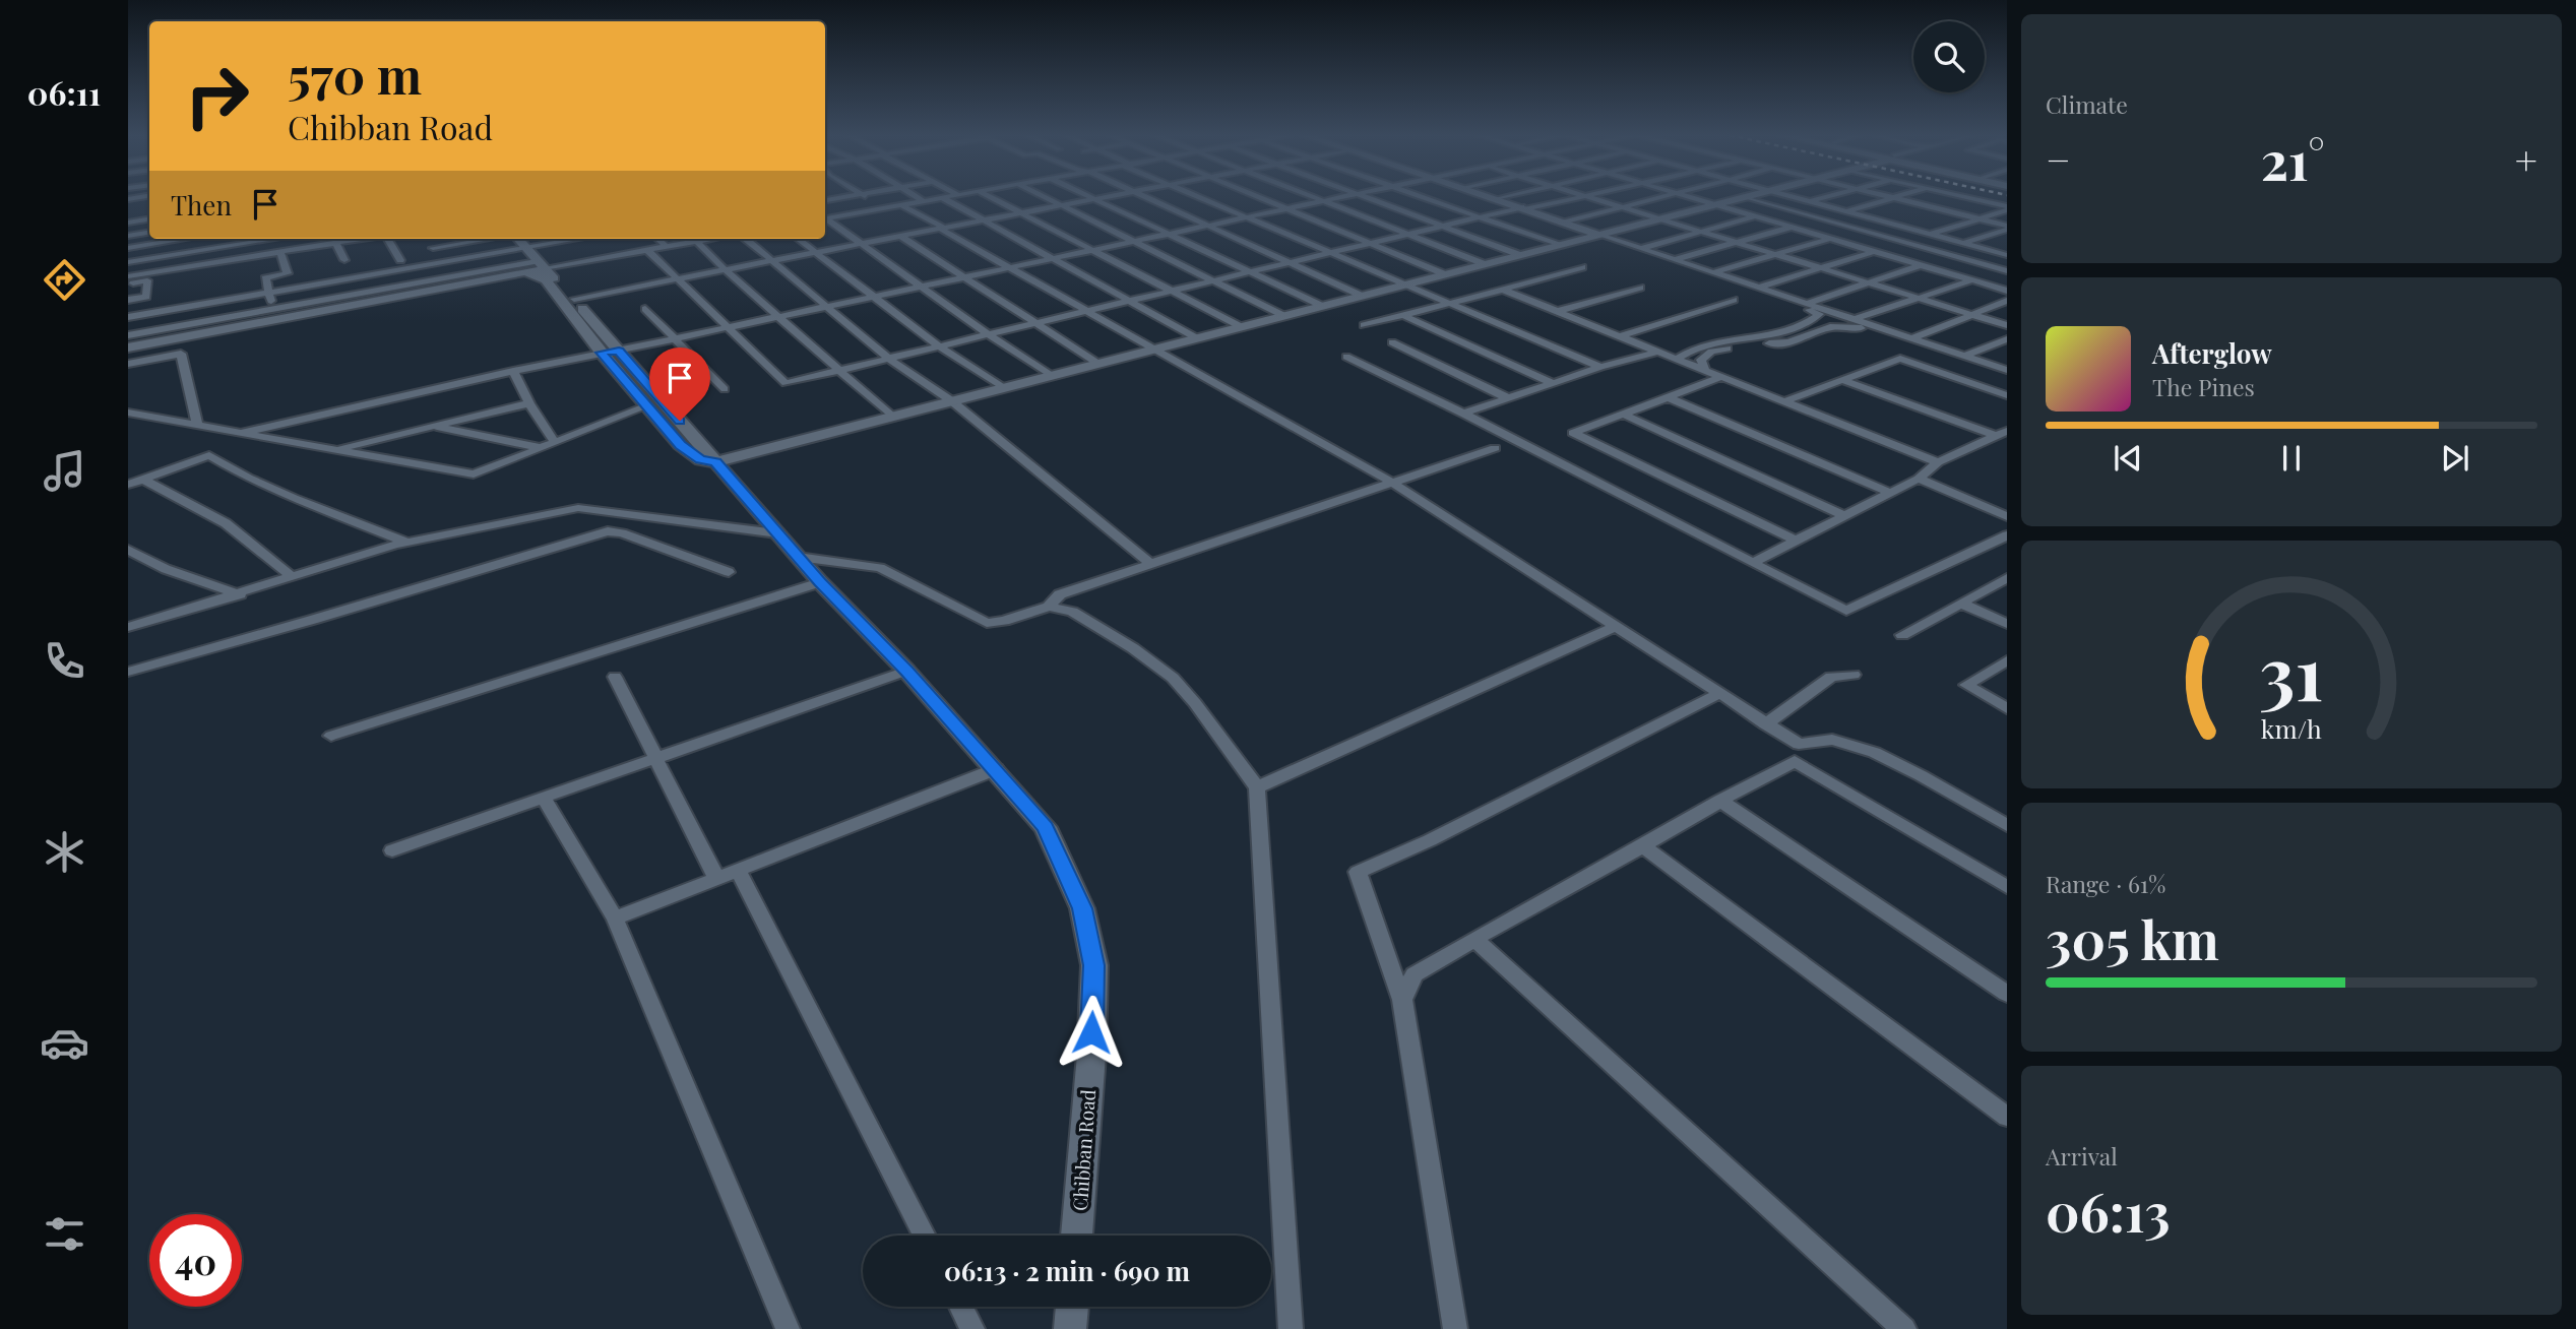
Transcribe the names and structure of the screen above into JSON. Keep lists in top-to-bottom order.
{
  "streets": {
    "street": ["Chibban Road"]
  },
  "page": {
    "tabs": "06:11",
    "tile": [
      "Climate",
      ["Range · 61%", "305 km"],
      ["Arrival", "06:13"]
    ],
    "turn": ["570 m", "Chibban Road"],
    "heat": ["−", "21°", "+"],
    "then": "Then",
    "song": ["Afterglow", "The Pines"],
    "limit": "40",
    "trip": "06:13 · 2 min · 690 m",
    "gauge": ["31", "km/h"]
  }
}
